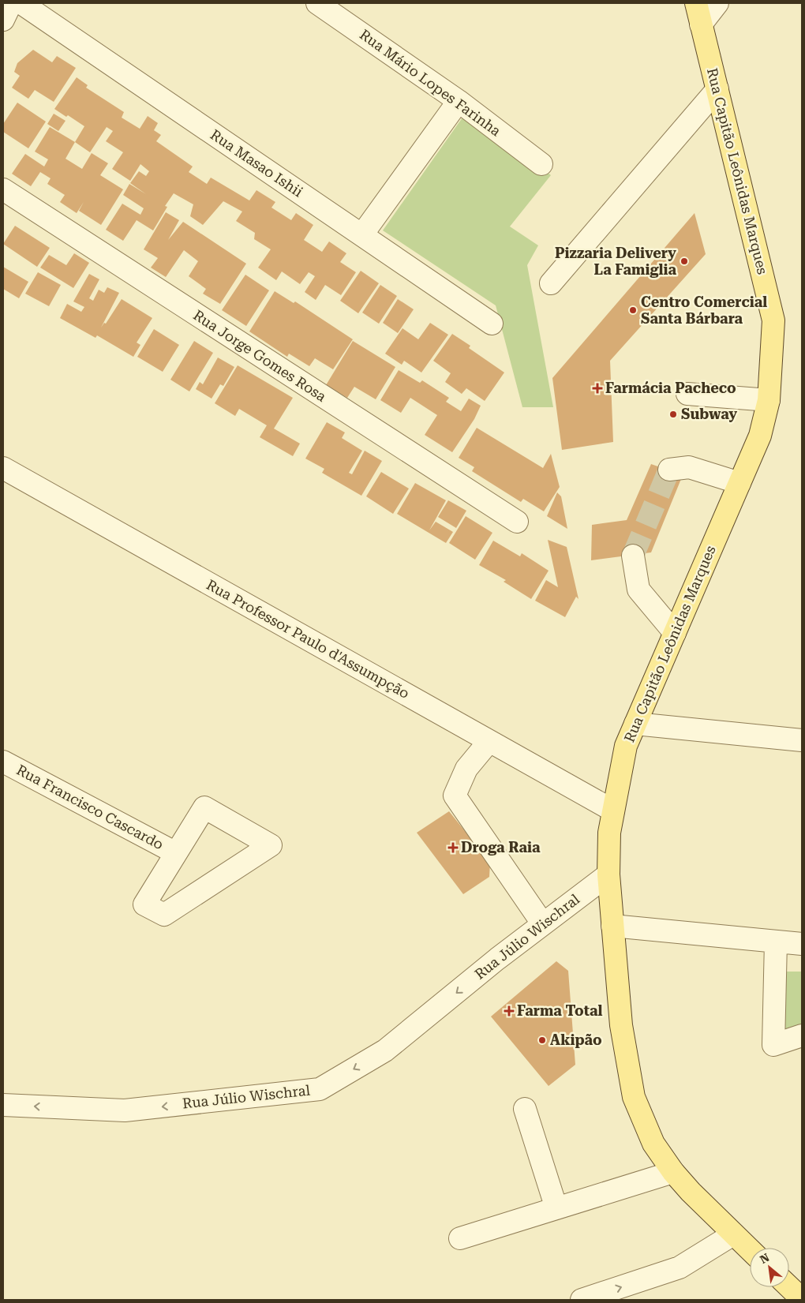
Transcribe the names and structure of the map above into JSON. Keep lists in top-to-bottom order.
{
  "streets": {
    "main road": ["Rua Capitão Leônidas Marques"],
    "street": [
      "Rua Mário Lopes Farinha",
      "Rua Masao Ishii",
      "Rua Jorge Gomes Rosa",
      "Rua Professor Paulo d'Assumpção",
      "Rua Francisco Cascardo",
      "Rua Júlio Wischral"
    ]
  },
  "crossings": [
    ["Rua Capitão Leônidas Marques", "Rua Professor Paulo d'Assumpção"],
    ["Rua Capitão Leônidas Marques", "Rua Júlio Wischral"]
  ],
  "one_way": ["Rua Júlio Wischral"],
  "places": {
    "other": [
      "Pizzaria Delivery La Famiglia",
      "Centro Comercial Santa Bárbara",
      "Subway",
      "Akipão"
    ],
    "health": ["Farmácia Pacheco", "Droga Raia", "Farma Total"]
  },
  "north": "top left"
}
